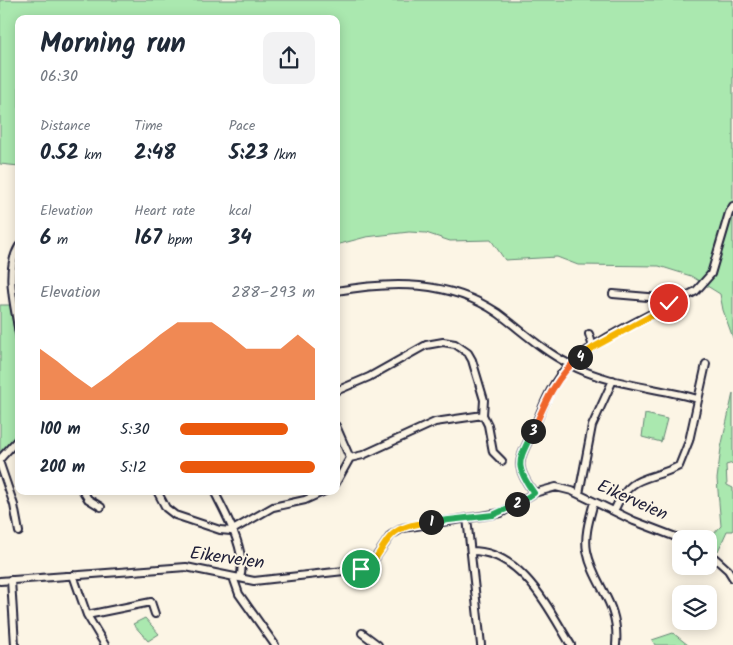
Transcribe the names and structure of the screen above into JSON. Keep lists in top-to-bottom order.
{
  "streets": {
    "street": ["Eikerveien"]
  },
  "page": {
    "heading": ["Morning run", "06:30"],
    "stats": [
      ["Distance", "0.52 km"],
      ["Time", "2:48"],
      ["Pace", "5:23 /km"],
      ["Elevation", "6 m"],
      ["Heart rate", "167 bpm"],
      ["kcal", "34"]
    ],
    "chart": ["Elevation", "288–293 m"],
    "pins": [
      "4",
      "3",
      "2",
      "1"
    ],
    "list": [
      {
        "name": "100 m",
        "note": "5:30"
      },
      {
        "name": "200 m",
        "note": "5:12"
      }
    ]
  }
}
